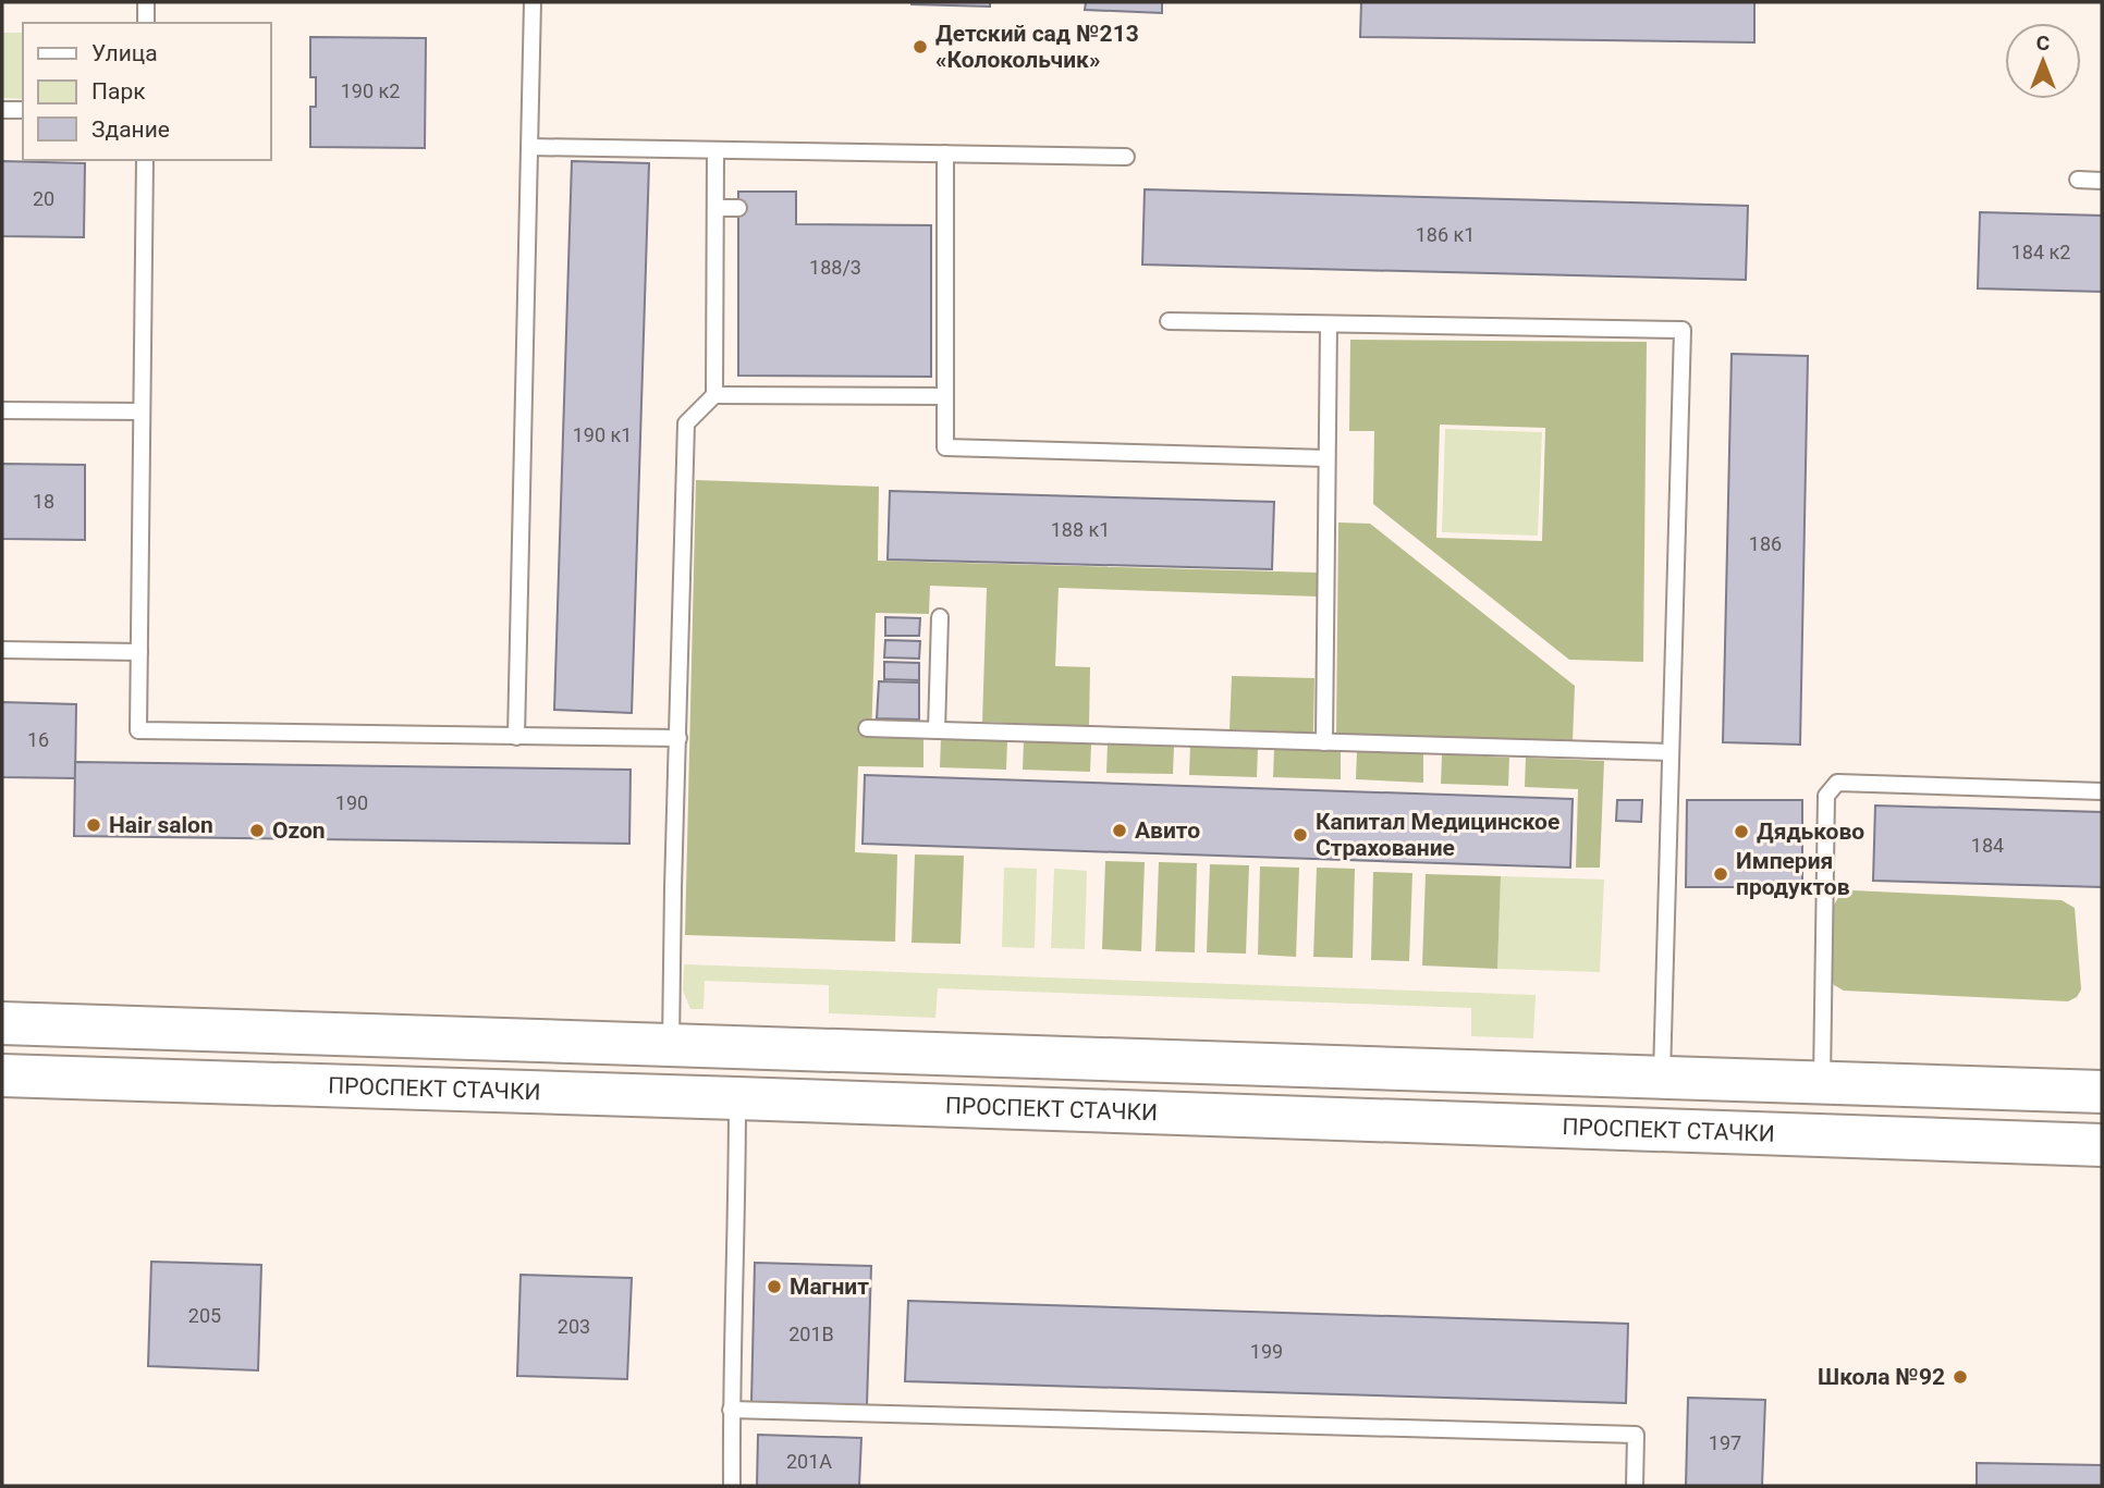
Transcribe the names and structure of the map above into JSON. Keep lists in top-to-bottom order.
{
  "streets": {
    "main road": ["ПРОСПЕКТ СТАЧКИ"]
  },
  "places": [
    "Детский сад №213 «Колокольчик»",
    "Hair salon",
    "Ozon",
    "Авито",
    "Дядьково",
    "Капитал Медицинское Страхование",
    "Империя продуктов",
    "Магнит",
    "Школа №92"
  ],
  "house_numbers": [
    "190 к2",
    "20",
    "186 к1",
    "184 к2",
    "188/3",
    "190 к1",
    "18",
    "188 к1",
    "186",
    "16",
    "190",
    "184",
    "205",
    "203",
    "201В",
    "199",
    "197",
    "201А"
  ],
  "legend": ["Улица", "Парк", "Здание"],
  "north": "top"
}
